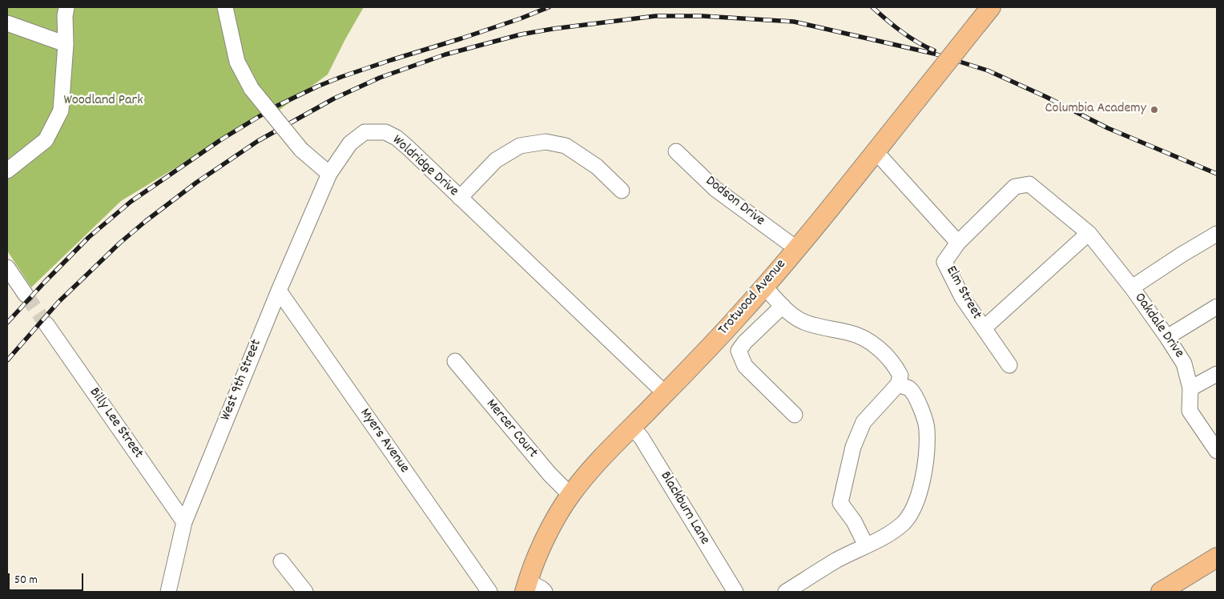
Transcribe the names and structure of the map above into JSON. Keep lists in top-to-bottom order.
{
  "streets": {
    "main road": ["Trotwood Avenue"],
    "street": [
      "Woldridge Drive",
      "Dodson Drive",
      "Elm Street",
      "Oakdale Drive",
      "West 9th Street",
      "Billy Lee Street",
      "Mercer Court",
      "Myers Avenue",
      "Blackburn Lane"
    ]
  },
  "crossings": [
    ["Woldridge Drive", "Trotwood Avenue"],
    ["Woldridge Drive", "West 9th Street"],
    ["Dodson Drive", "Trotwood Avenue"],
    ["Elm Street", "Trotwood Avenue"],
    ["Elm Street", "Oakdale Drive"],
    ["Trotwood Avenue", "Mercer Court"],
    ["Trotwood Avenue", "Blackburn Lane"],
    ["West 9th Street", "Billy Lee Street"],
    ["West 9th Street", "Myers Avenue"]
  ],
  "parks": ["Woodland Park"],
  "places": ["Columbia Academy"],
  "scale_bar": "50 m"
}
